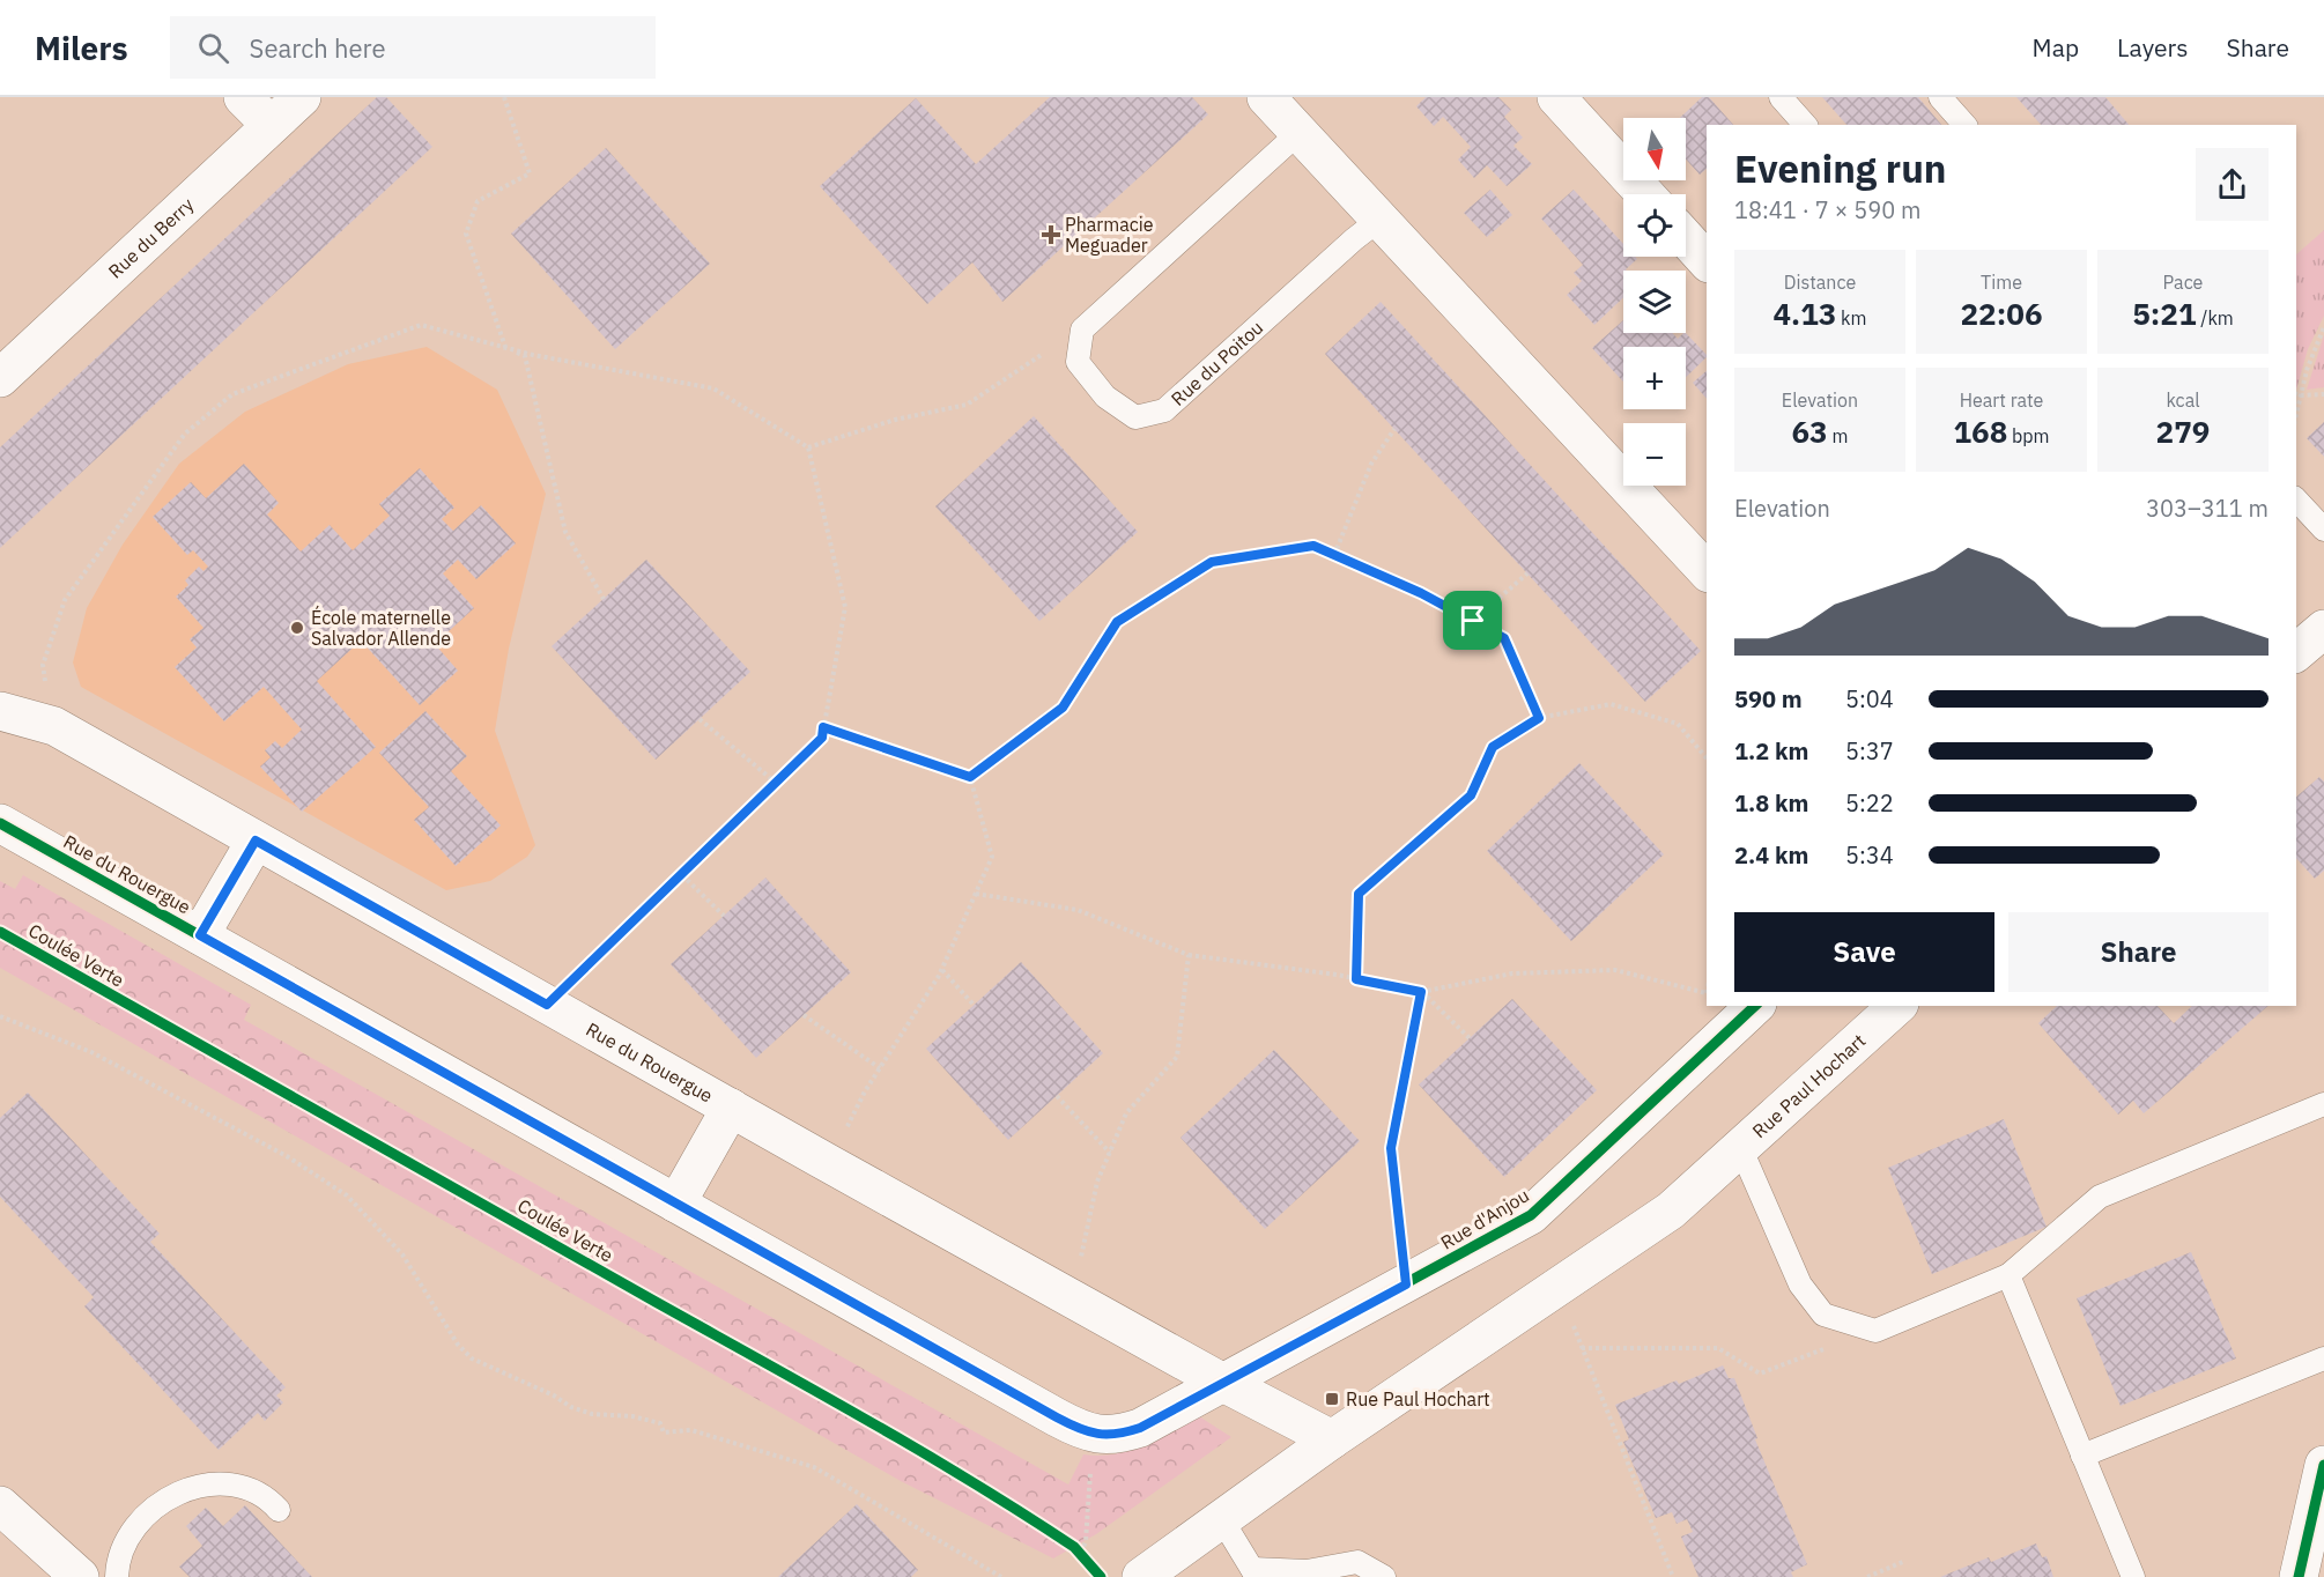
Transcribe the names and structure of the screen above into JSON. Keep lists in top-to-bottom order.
{
  "streets": {
    "street": [
      "Rue du Berry",
      "Rue du Rouergue",
      "Rue Paul Hochart",
      "Rue d'Anjou"
    ],
    "lane": ["Rue du Poitou"],
    "cycle path": ["Coulée Verte"]
  },
  "crossings": [
    ["Rue du Rouergue", "Rue Paul Hochart"],
    ["Rue du Rouergue", "Rue d'Anjou"]
  ],
  "places": {
    "health": ["Pharmacie Meguader"],
    "other": ["École maternelle Salvador Allende"],
    "transit": ["Rue Paul Hochart"]
  },
  "north": "bottom",
  "page": {
    "header": "Milers",
    "search": "Search here",
    "nav": ["Map", "Layers", "Share"],
    "map_buttons": ["+", "−"],
    "heading": ["Evening run", "18:41 · 7 × 590 m"],
    "stats": [
      ["Distance", "4.13 km"],
      ["Time", "22:06"],
      ["Pace", "5:21 /km"],
      ["Elevation", "63 m"],
      ["Heart rate", "168 bpm"],
      ["kcal", "279"]
    ],
    "chart": ["Elevation", "303–311 m"],
    "list": [
      {
        "name": "590 m",
        "note": "5:04"
      },
      {
        "name": "1.2 km",
        "note": "5:37"
      },
      {
        "name": "1.8 km",
        "note": "5:22"
      },
      {
        "name": "2.4 km",
        "note": "5:34"
      }
    ],
    "buttons": ["Save", "Share"]
  }
}
